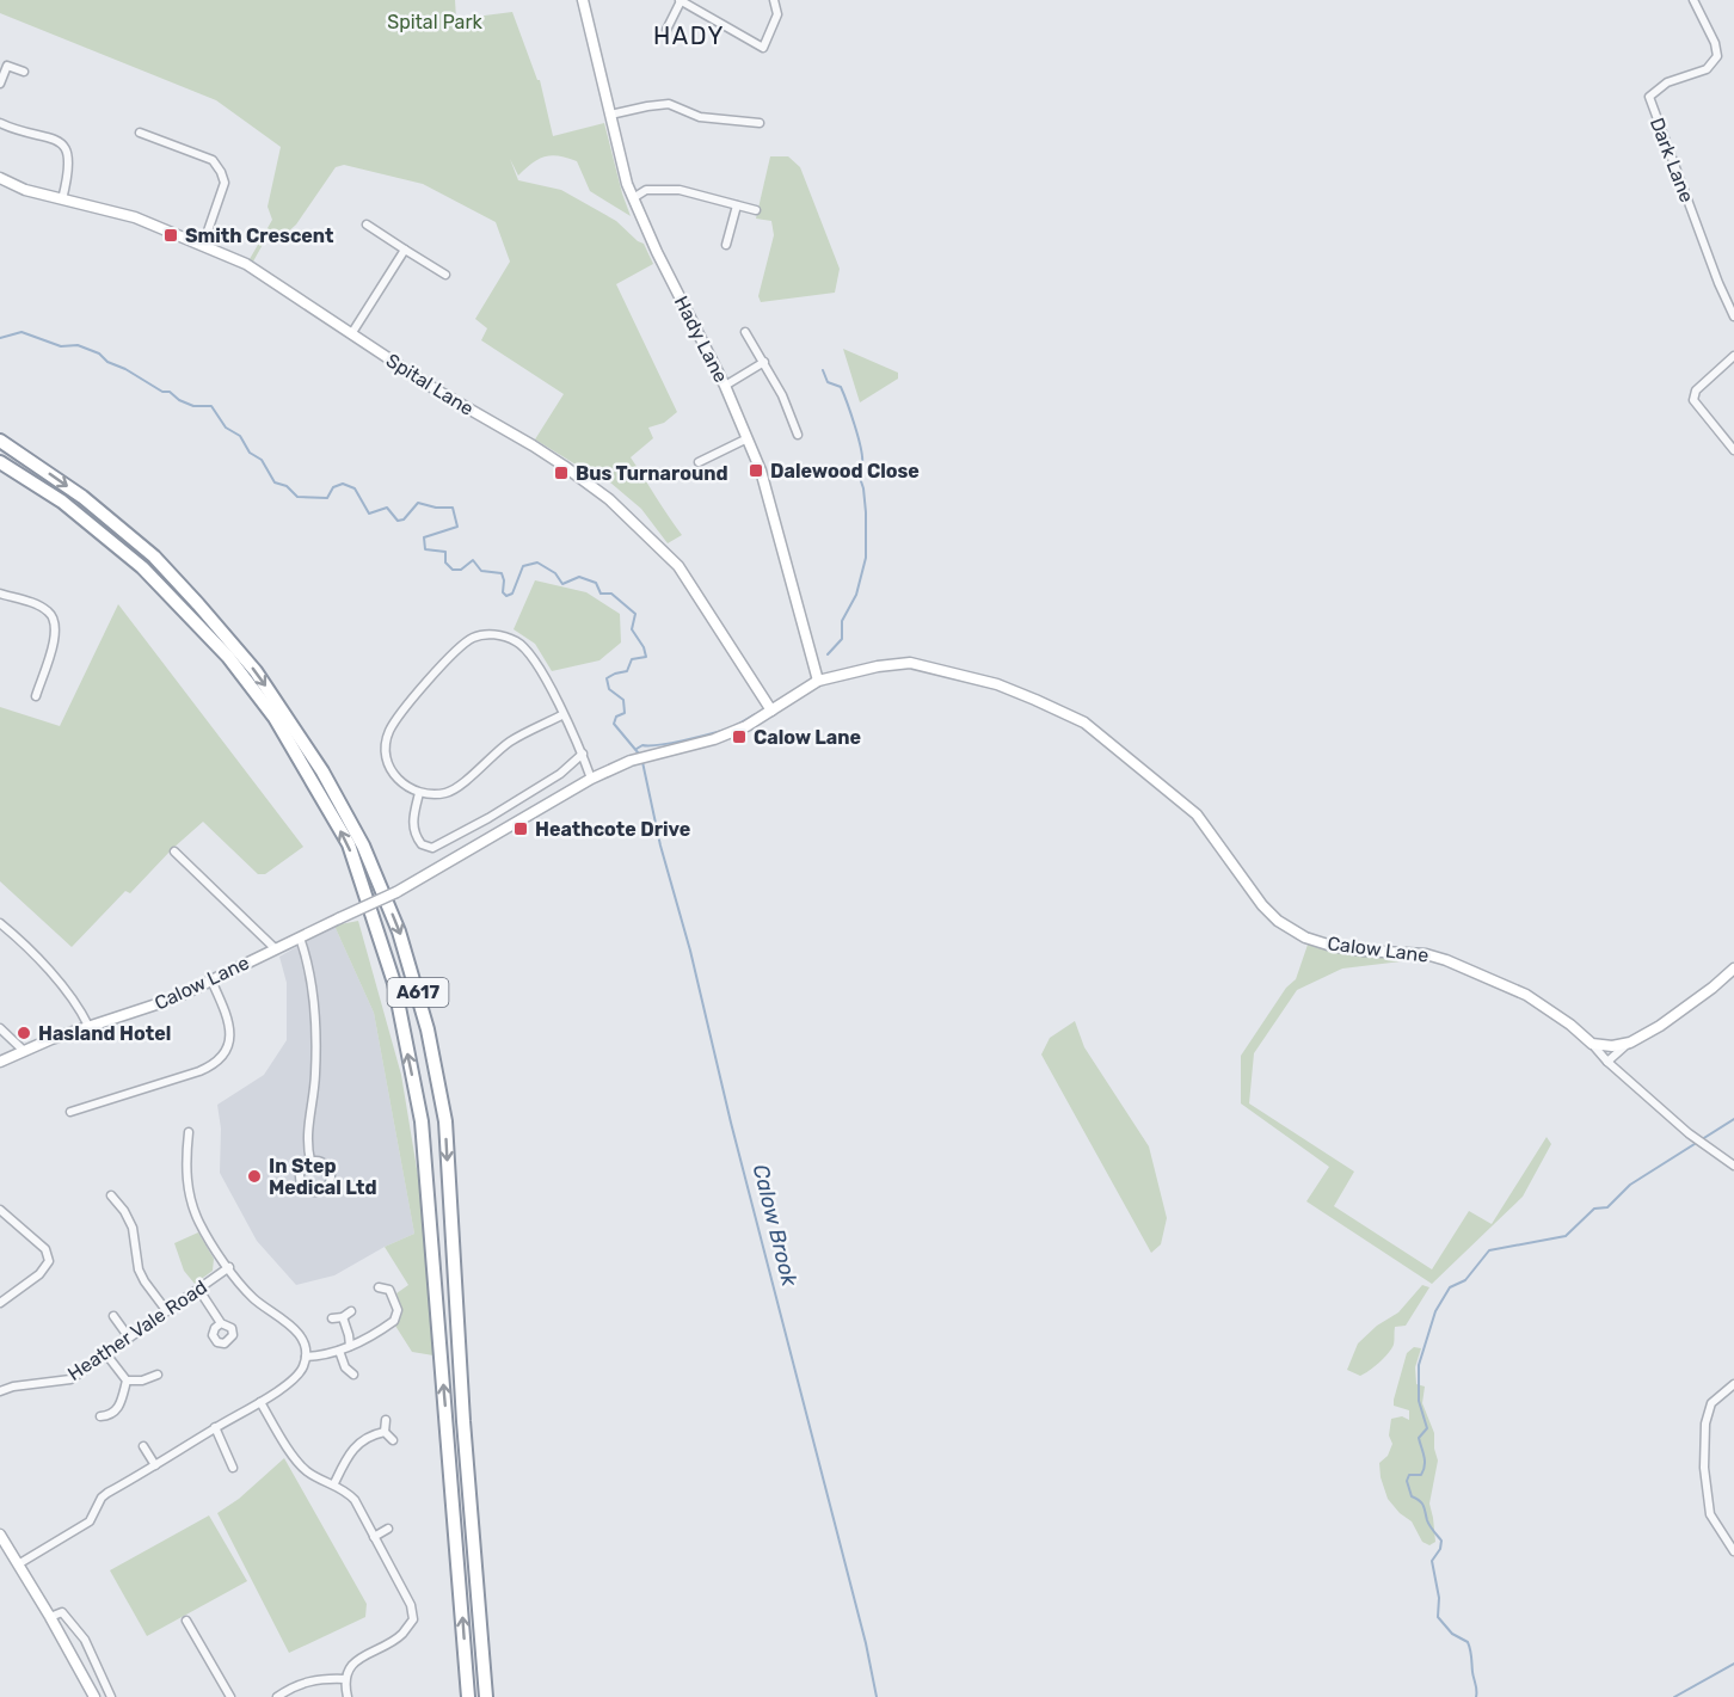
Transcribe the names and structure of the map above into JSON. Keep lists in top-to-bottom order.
{
  "streets": {
    "highway": ["A617"],
    "street": [
      "Dark Lane",
      "Hady Lane",
      "Spital Lane",
      "Calow Lane",
      "Heather Vale Road"
    ]
  },
  "crossings": [
    ["Hady Lane", "Calow Lane"],
    ["Spital Lane", "Calow Lane"]
  ],
  "districts": ["HADY"],
  "water": ["Calow Brook"],
  "parks": ["Spital Park"],
  "places": {
    "transit": [
      "Smith Crescent",
      "Dalewood Close",
      "Bus Turnaround",
      "Calow Lane",
      "Heathcote Drive"
    ],
    "other": ["Hasland Hotel", "In Step Medical Ltd"]
  }
}
